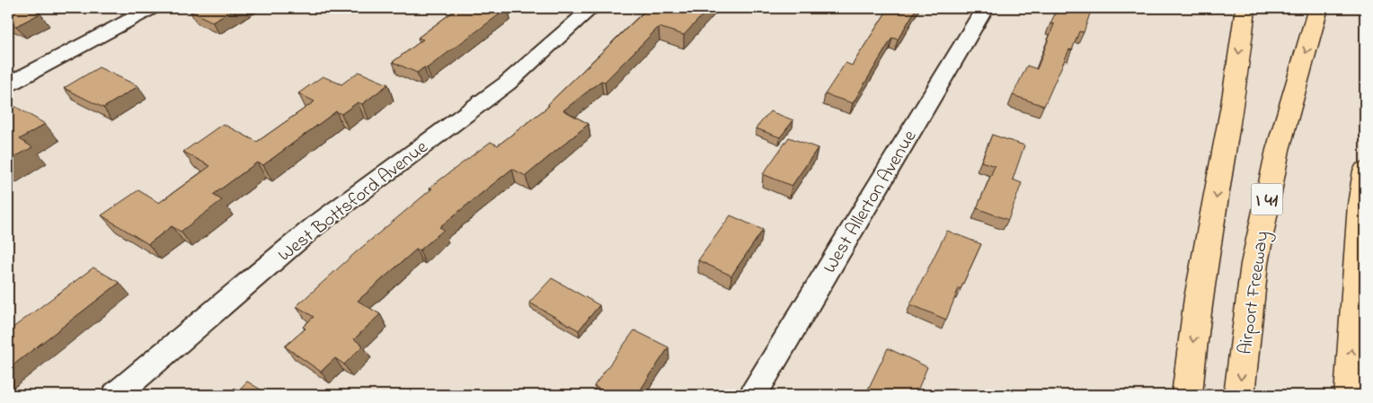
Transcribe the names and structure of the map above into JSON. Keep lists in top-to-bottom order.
{
  "streets": {
    "highway": ["I 41", "Airport Freeway"],
    "street": ["West Bottsford Avenue", "West Allerton Avenue"]
  }
}
